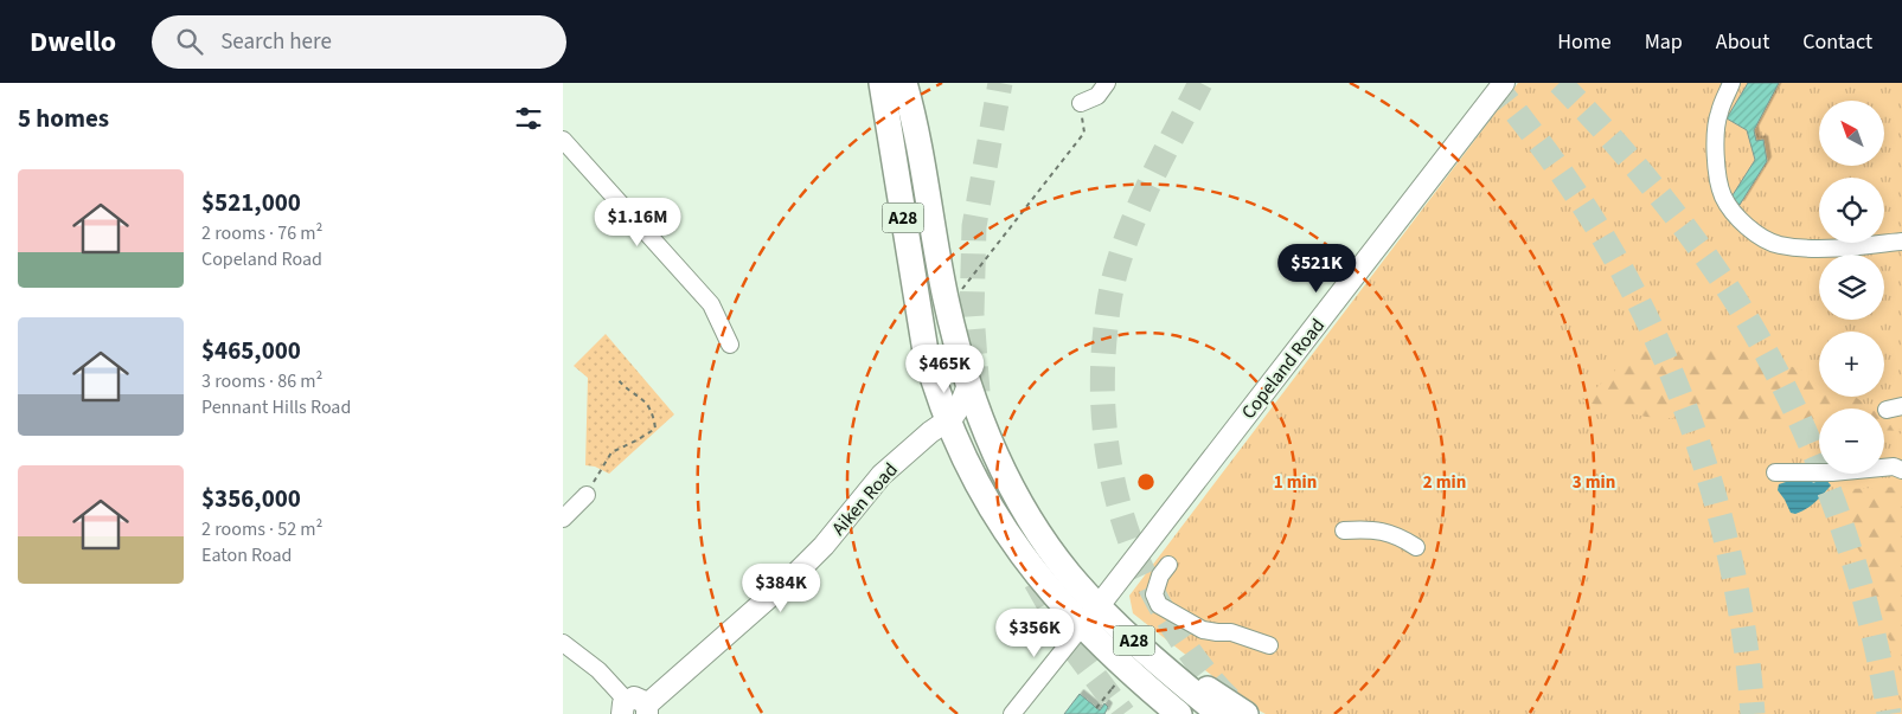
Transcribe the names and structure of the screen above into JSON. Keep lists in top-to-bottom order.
{
  "streets": {
    "highway": ["A28"],
    "main road": ["Copeland Road", "Aiken Road"]
  },
  "crossings": [
    ["A28", "Copeland Road"],
    ["A28", "Aiken Road"]
  ],
  "north": "top left",
  "page": {
    "header": "Dwello",
    "search": "Search here",
    "nav": [
      "Home",
      "Map",
      "About",
      "Contact"
    ],
    "heading": "5 homes",
    "map_buttons": ["+", "−"],
    "list": [
      {
        "name": "$521,000",
        "note": "2 rooms · 76 m² · Copeland Road"
      },
      {
        "name": "$465,000",
        "note": "3 rooms · 86 m² · Pennant Hills Road"
      },
      {
        "name": "$356,000",
        "note": "2 rooms · 52 m² · Eaton Road"
      }
    ],
    "price": [
      "$1.16M",
      "$521K",
      "$465K",
      "$384K",
      "$356K"
    ]
  },
  "rings": ["1 min", "2 min", "3 min"]
}
